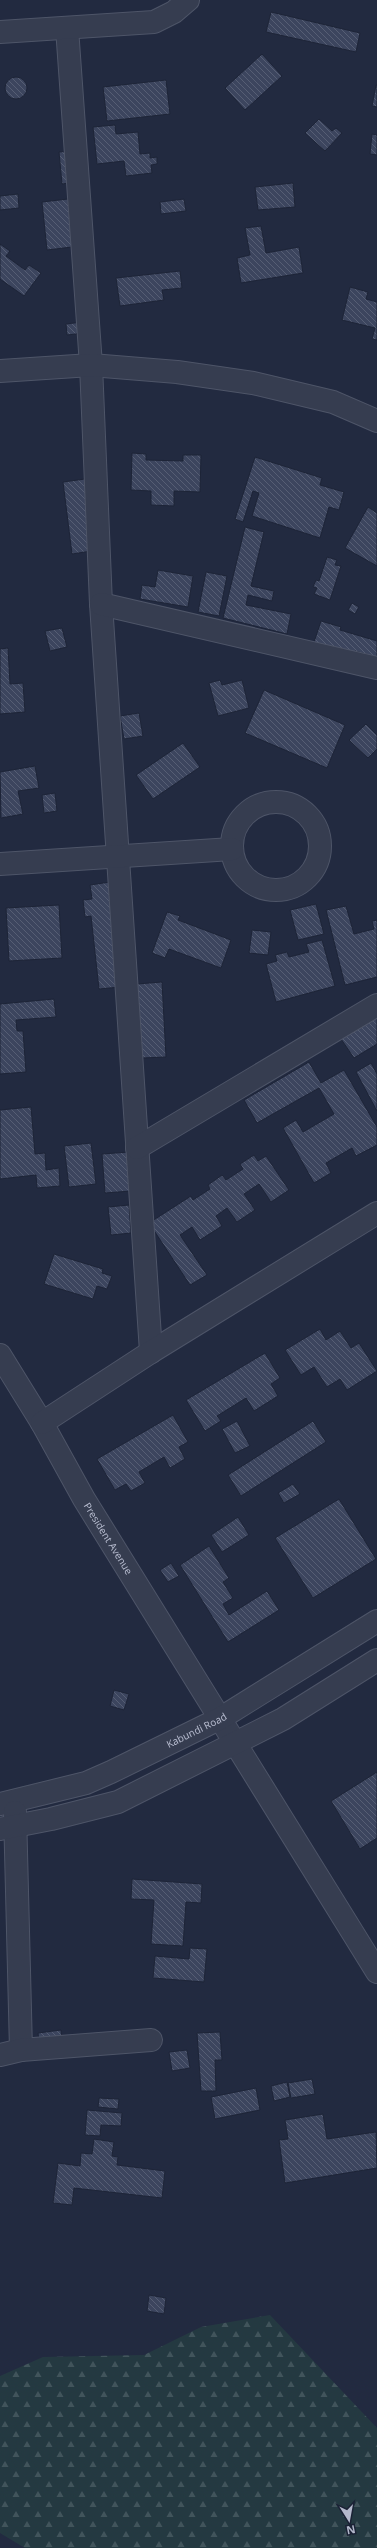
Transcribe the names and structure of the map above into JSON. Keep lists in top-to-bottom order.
{
  "streets": {
    "street": ["President Avenue", "Kabundi Road"]
  },
  "crossings": [
    ["President Avenue", "Kabundi Road"]
  ],
  "north": "bottom"
}
